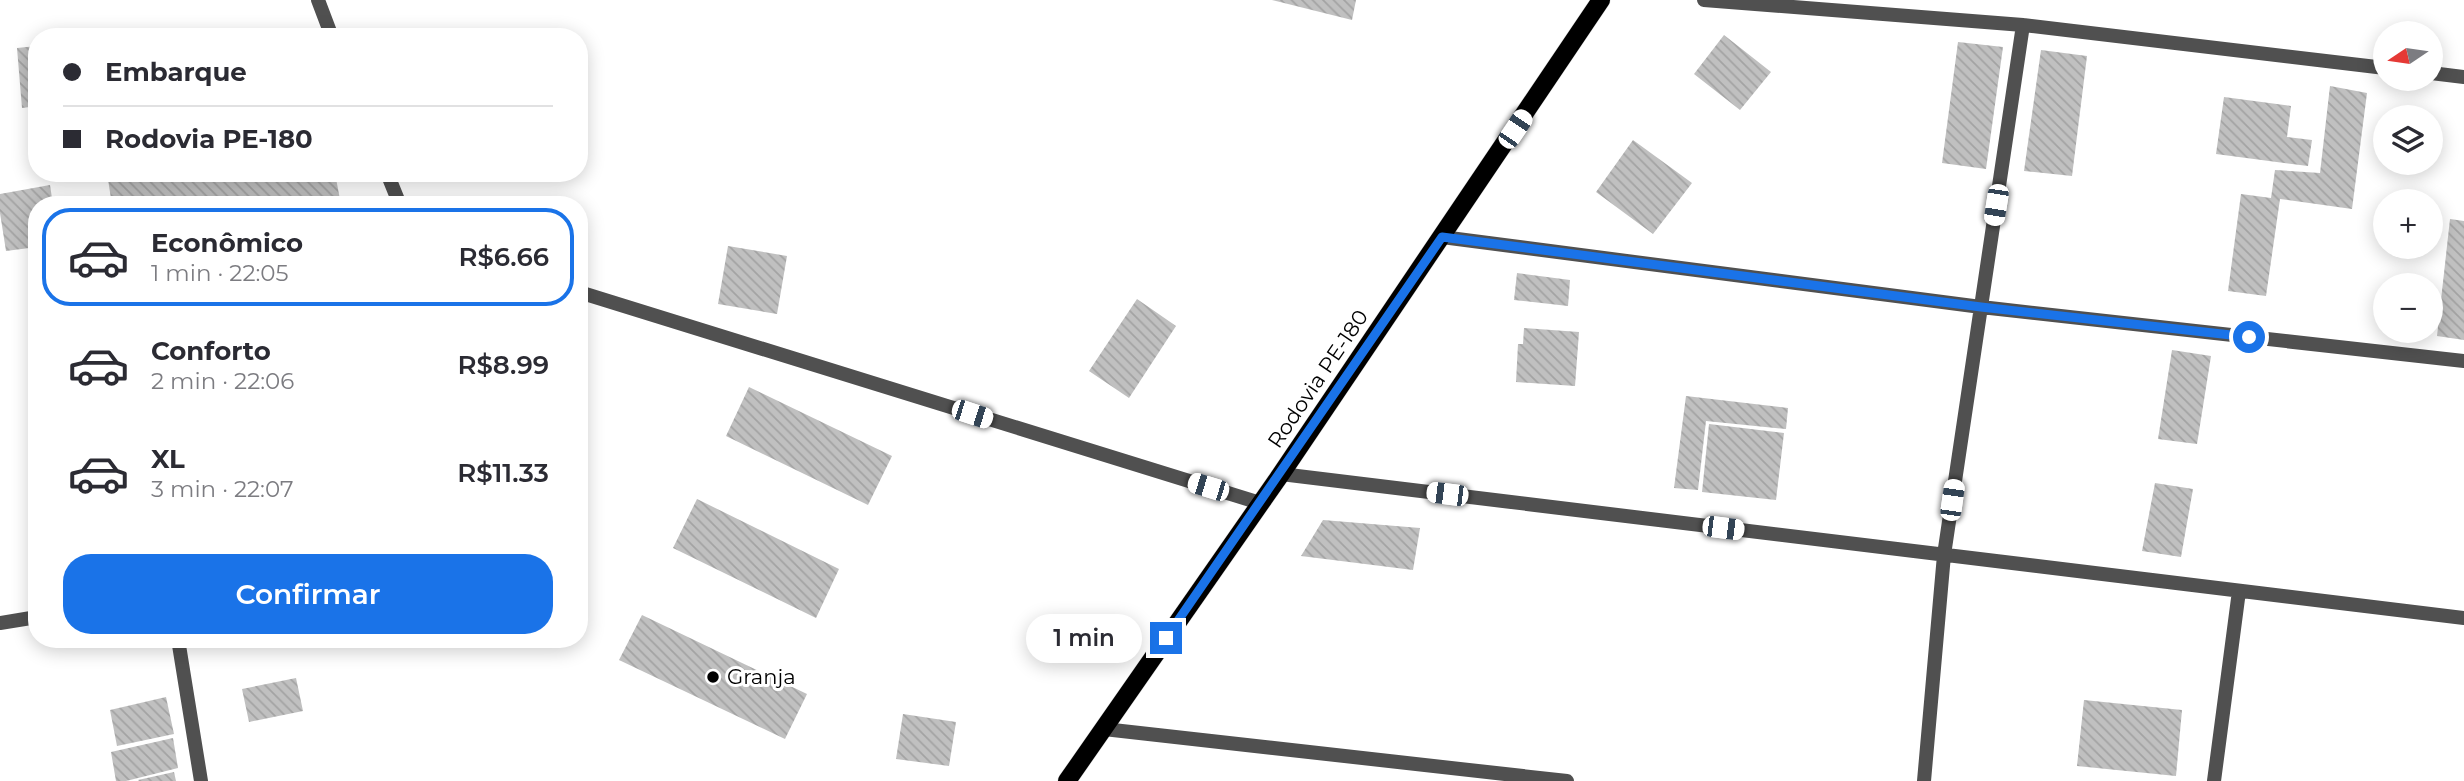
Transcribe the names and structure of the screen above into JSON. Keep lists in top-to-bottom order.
{
  "streets": {
    "main road": ["Rodovia PE-180"]
  },
  "places": ["Granja"],
  "north": "left",
  "page": {
    "map_buttons": ["+", "−"],
    "banner": ["Embarque", "Rodovia PE-180"],
    "list": [
      {
        "name": "Econômico",
        "note": "1 min · 22:05",
        "value": "R$6.66"
      },
      {
        "name": "Conforto",
        "note": "2 min · 22:06",
        "value": "R$8.99"
      },
      {
        "name": "XL",
        "note": "3 min · 22:07",
        "value": "R$11.33"
      }
    ],
    "buttons": "Confirmar",
    "bubble": "1 min"
  }
}
